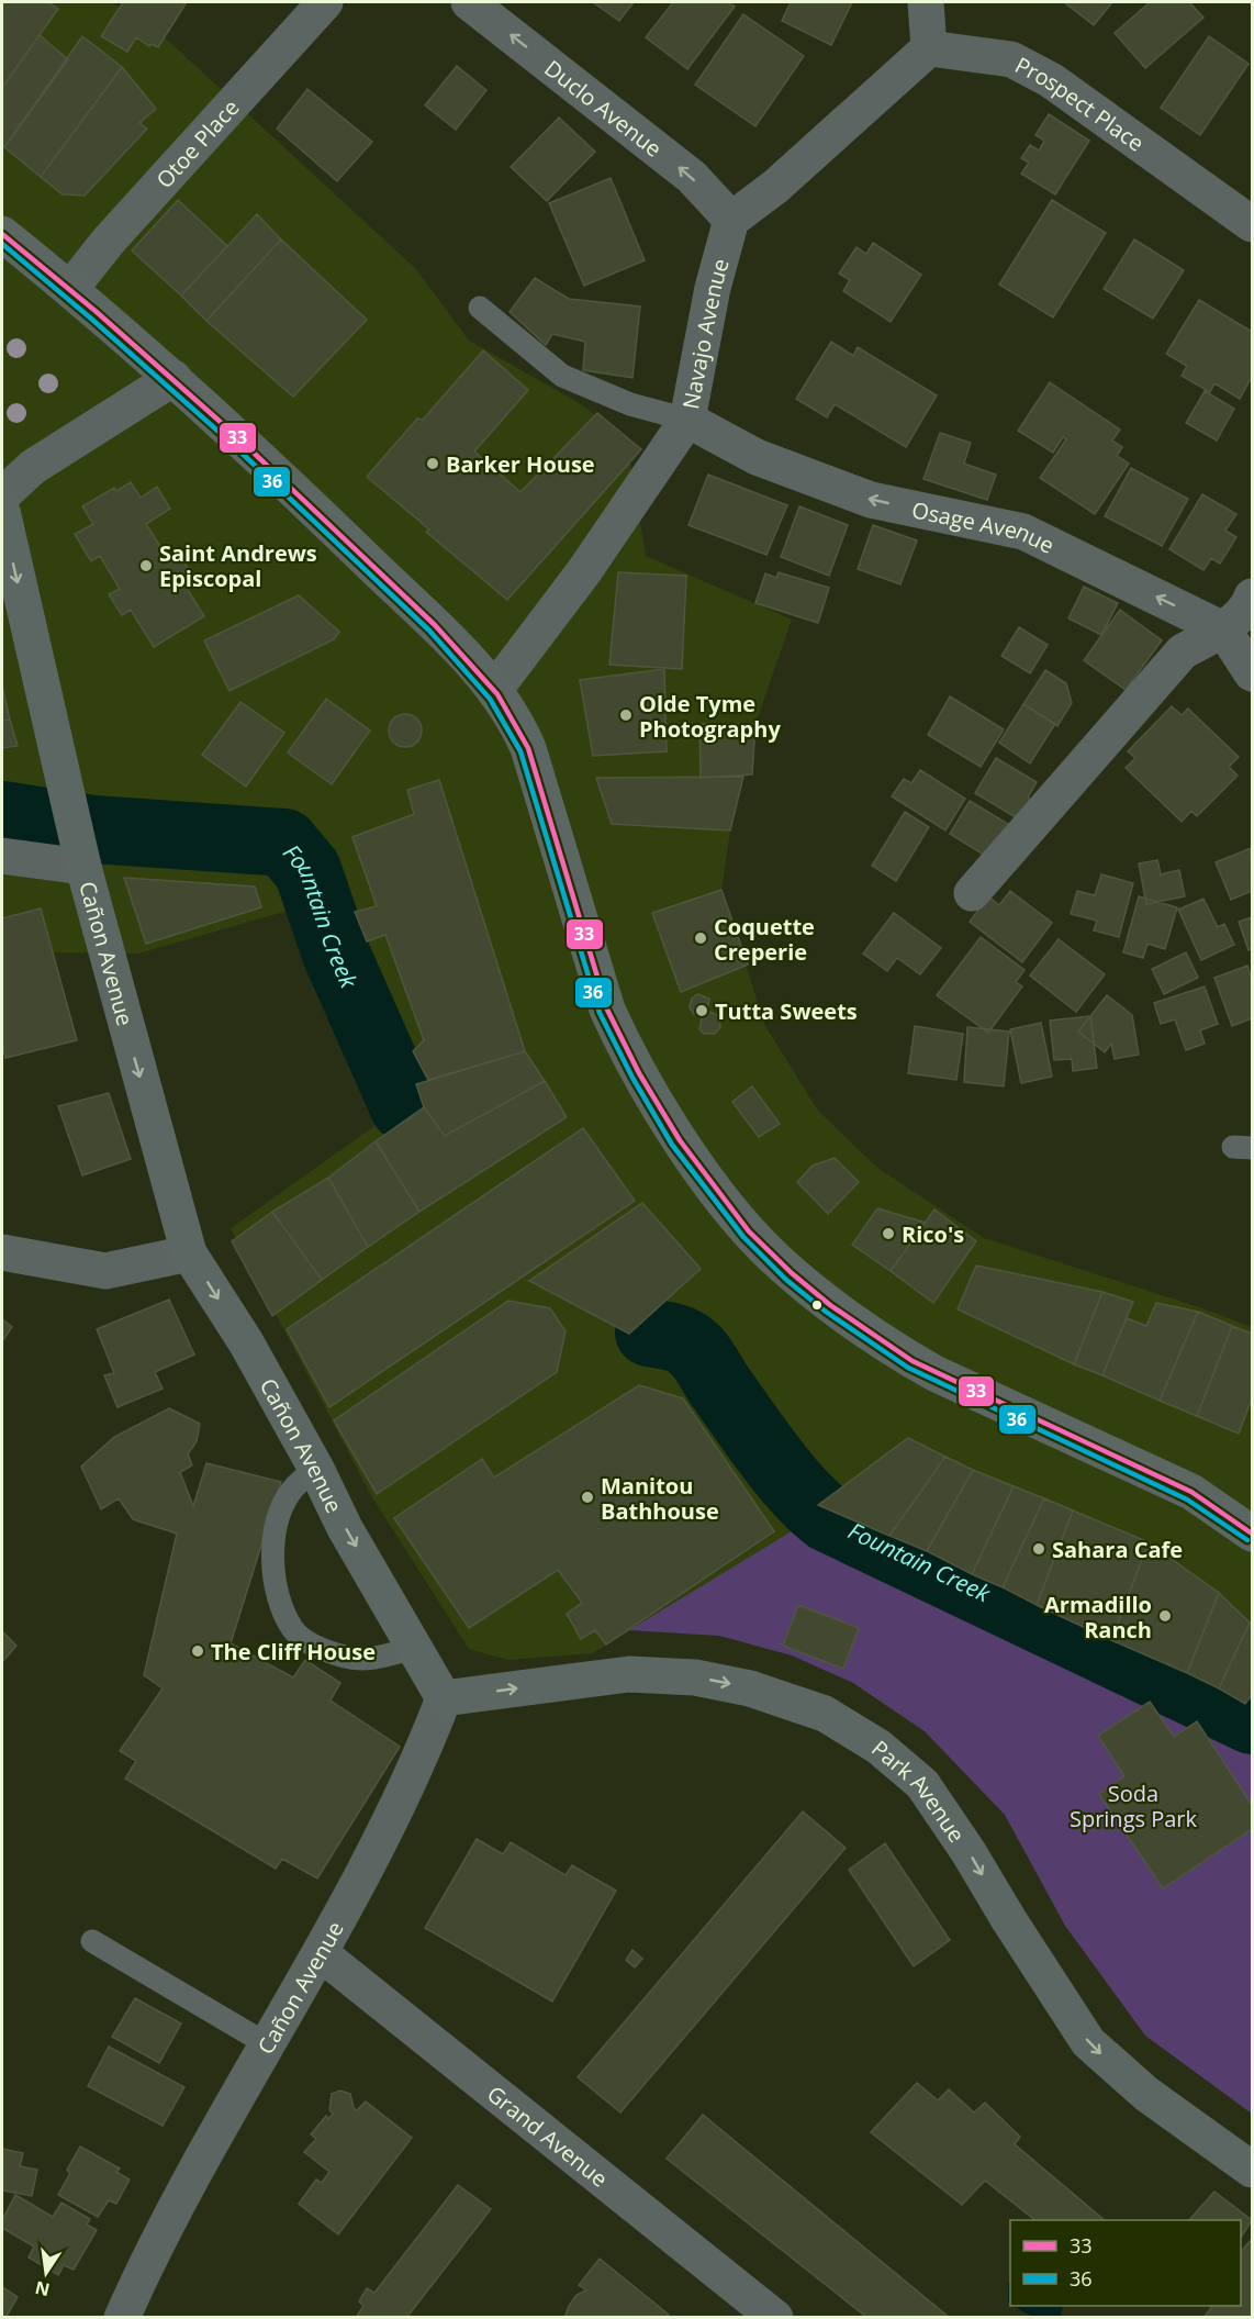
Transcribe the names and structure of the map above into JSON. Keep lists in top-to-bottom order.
{
  "streets": {
    "street": [
      "Prospect Place",
      "Duclo Avenue",
      "Otoe Place",
      "Navajo Avenue",
      "Osage Avenue",
      "Cañon Avenue",
      "Park Avenue",
      "Grand Avenue"
    ]
  },
  "crossings": [
    ["Duclo Avenue", "Navajo Avenue"],
    ["Navajo Avenue", "Osage Avenue"],
    ["Cañon Avenue", "Park Avenue"],
    ["Cañon Avenue", "Grand Avenue"]
  ],
  "one_way": [
    "Duclo Avenue",
    "Osage Avenue",
    "Cañon Avenue",
    "Park Avenue"
  ],
  "water": ["Fountain Creek"],
  "parks": ["Soda Springs Park"],
  "places": [
    "Barker House",
    "Saint Andrews Episcopal",
    "Olde Tyme Photography",
    "Coquette Creperie",
    "Tutta Sweets",
    "Rico's",
    "Manitou Bathhouse",
    "Sahara Cafe",
    "Armadillo Ranch",
    "The Cliff House"
  ],
  "lines": ["transit line 33", "transit line 36"],
  "legend": ["33", "36"],
  "north": "bottom"
}
